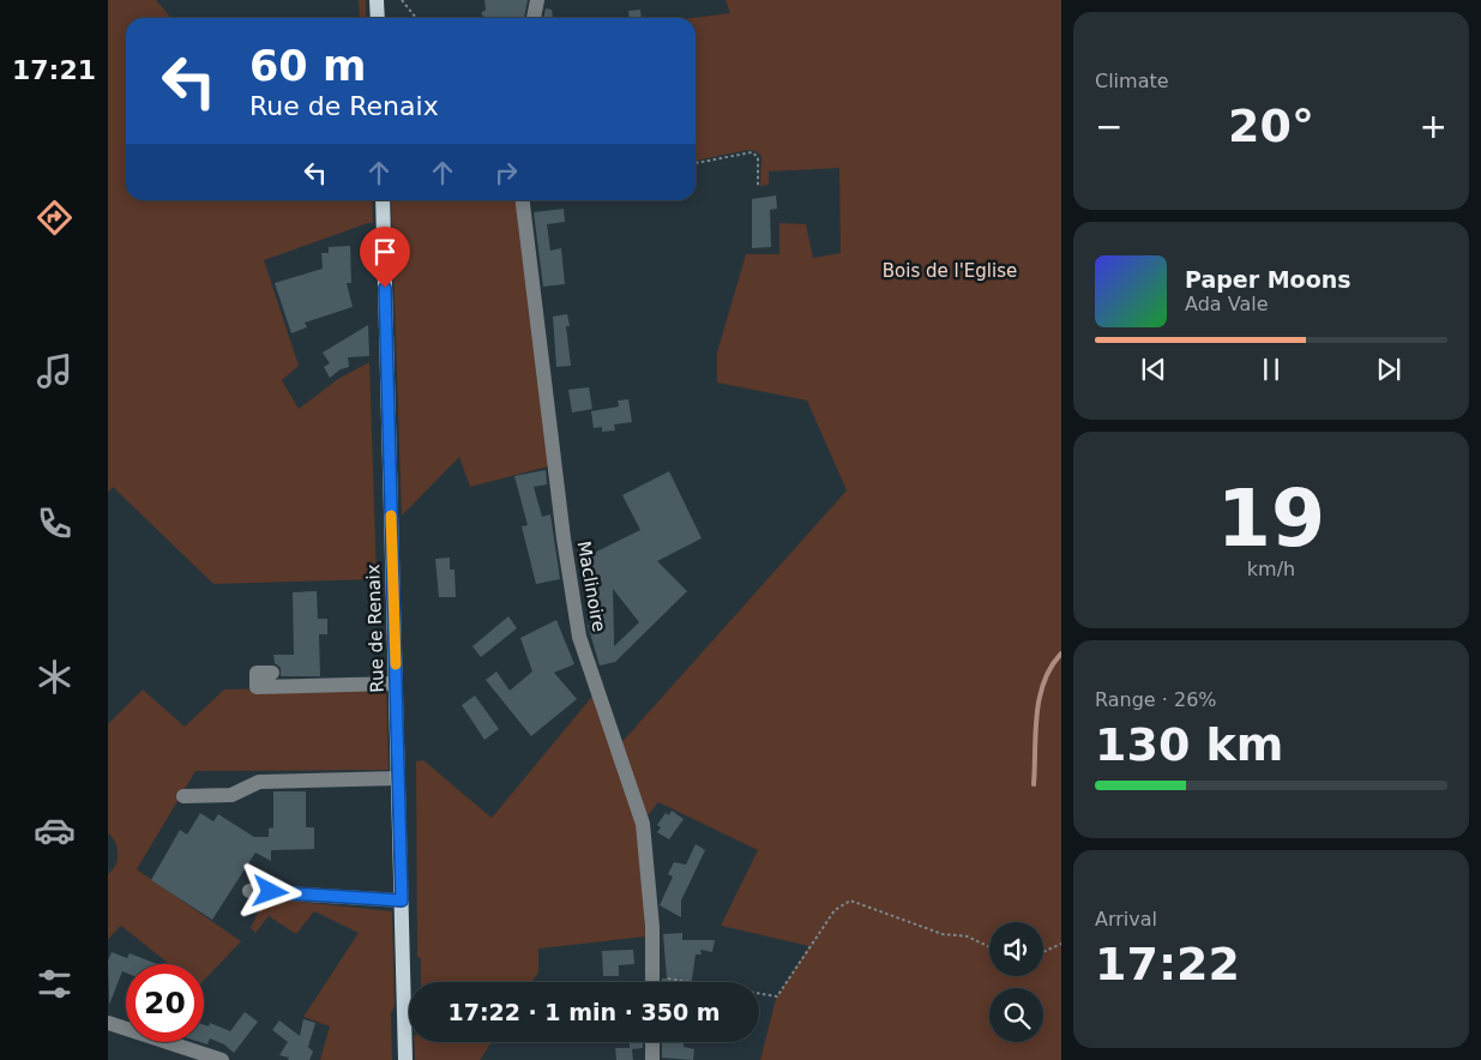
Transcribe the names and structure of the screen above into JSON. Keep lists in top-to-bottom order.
{
  "streets": {
    "main road": ["Rue de Renaix"],
    "street": ["Maclinoire"]
  },
  "parks": ["Bois de l'Eglise"],
  "page": {
    "tabs": "17:21",
    "tile": [
      "Climate",
      ["19", "km/h"],
      ["Range · 26%", "130 km"],
      ["Arrival", "17:22"]
    ],
    "turn": ["60 m", "Rue de Renaix"],
    "heat": ["−", "20°", "+"],
    "song": ["Paper Moons", "Ada Vale"],
    "limit": "20",
    "trip": "17:22 · 1 min · 350 m"
  }
}
